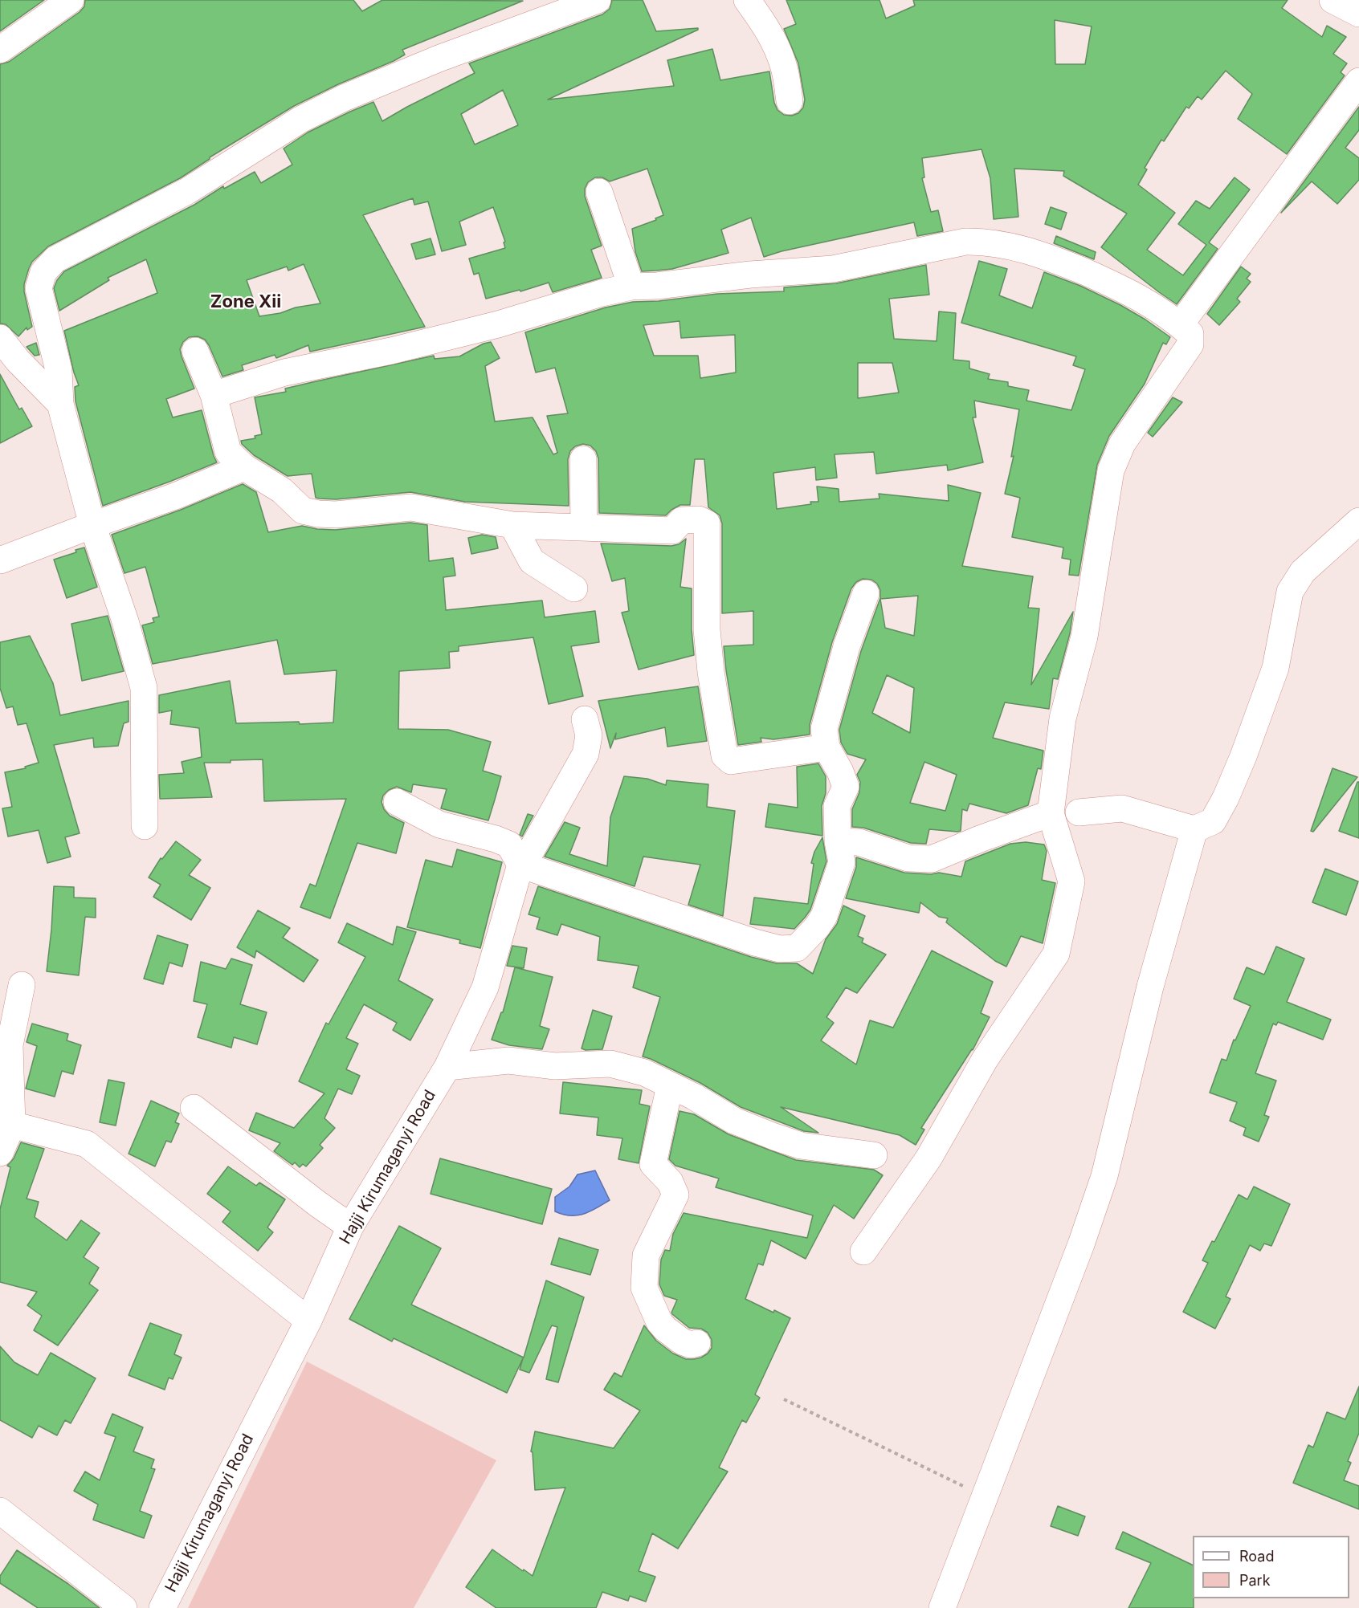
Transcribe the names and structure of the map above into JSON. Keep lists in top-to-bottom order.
{
  "streets": {
    "street": ["Hajji Kirumaganyi Road"]
  },
  "districts": ["Zone Xii"],
  "legend": ["Road", "Park"]
}
